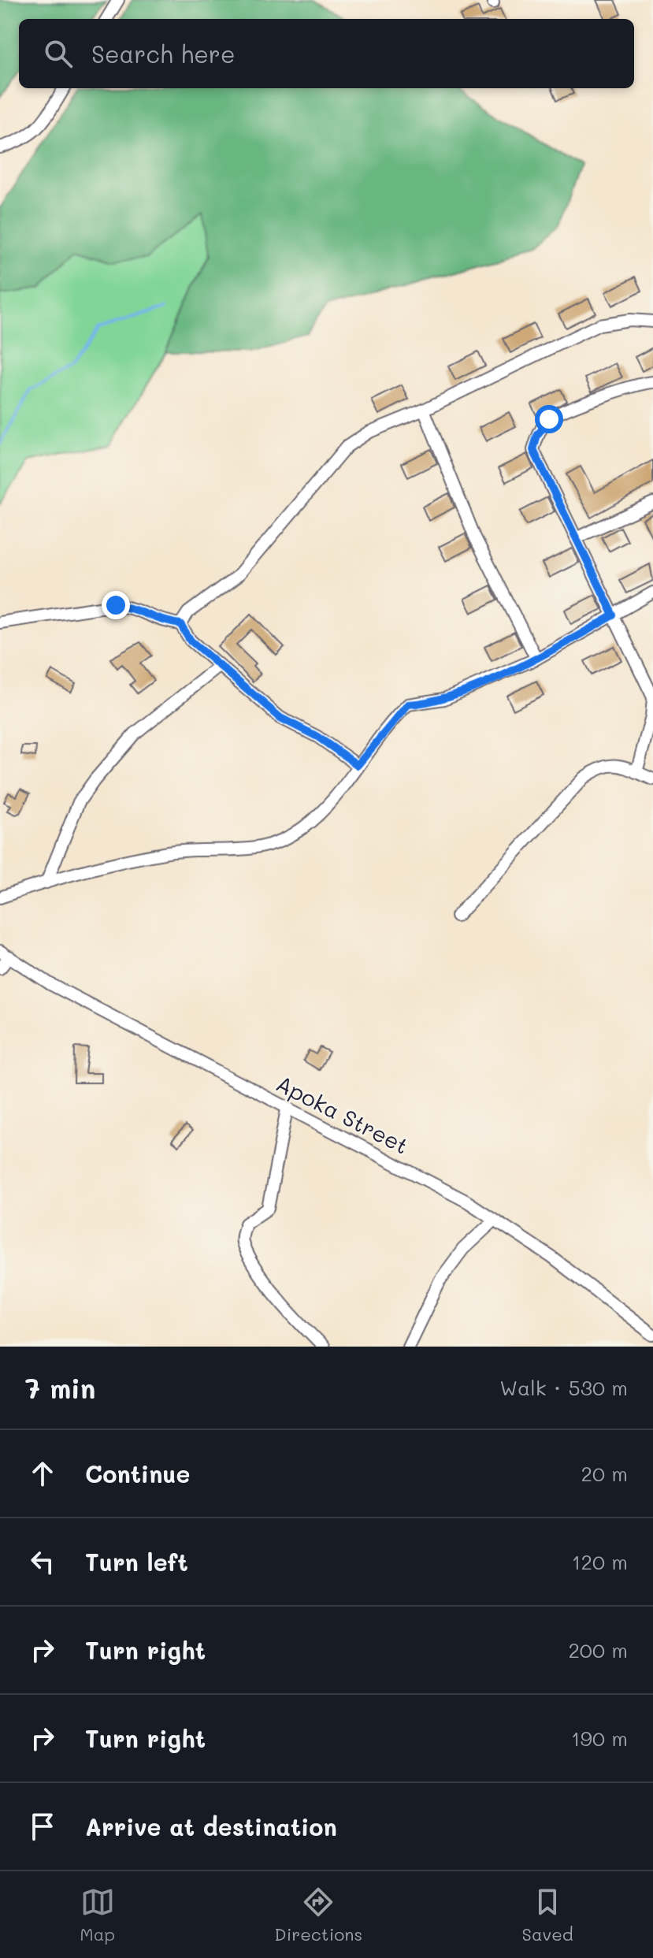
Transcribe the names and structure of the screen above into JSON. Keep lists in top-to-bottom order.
{
  "streets": {
    "street": ["Apoka Street"]
  },
  "page": {
    "search": "Search here",
    "heading": ["7 min", "Walk · 530 m"],
    "list": [
      ["Continue", "20 m"],
      ["Turn left", "120 m"],
      ["Turn right", "200 m"],
      ["Turn right", "190 m"],
      "Arrive at destination"
    ],
    "nav": ["Map", "Directions", "Saved"]
  }
}
